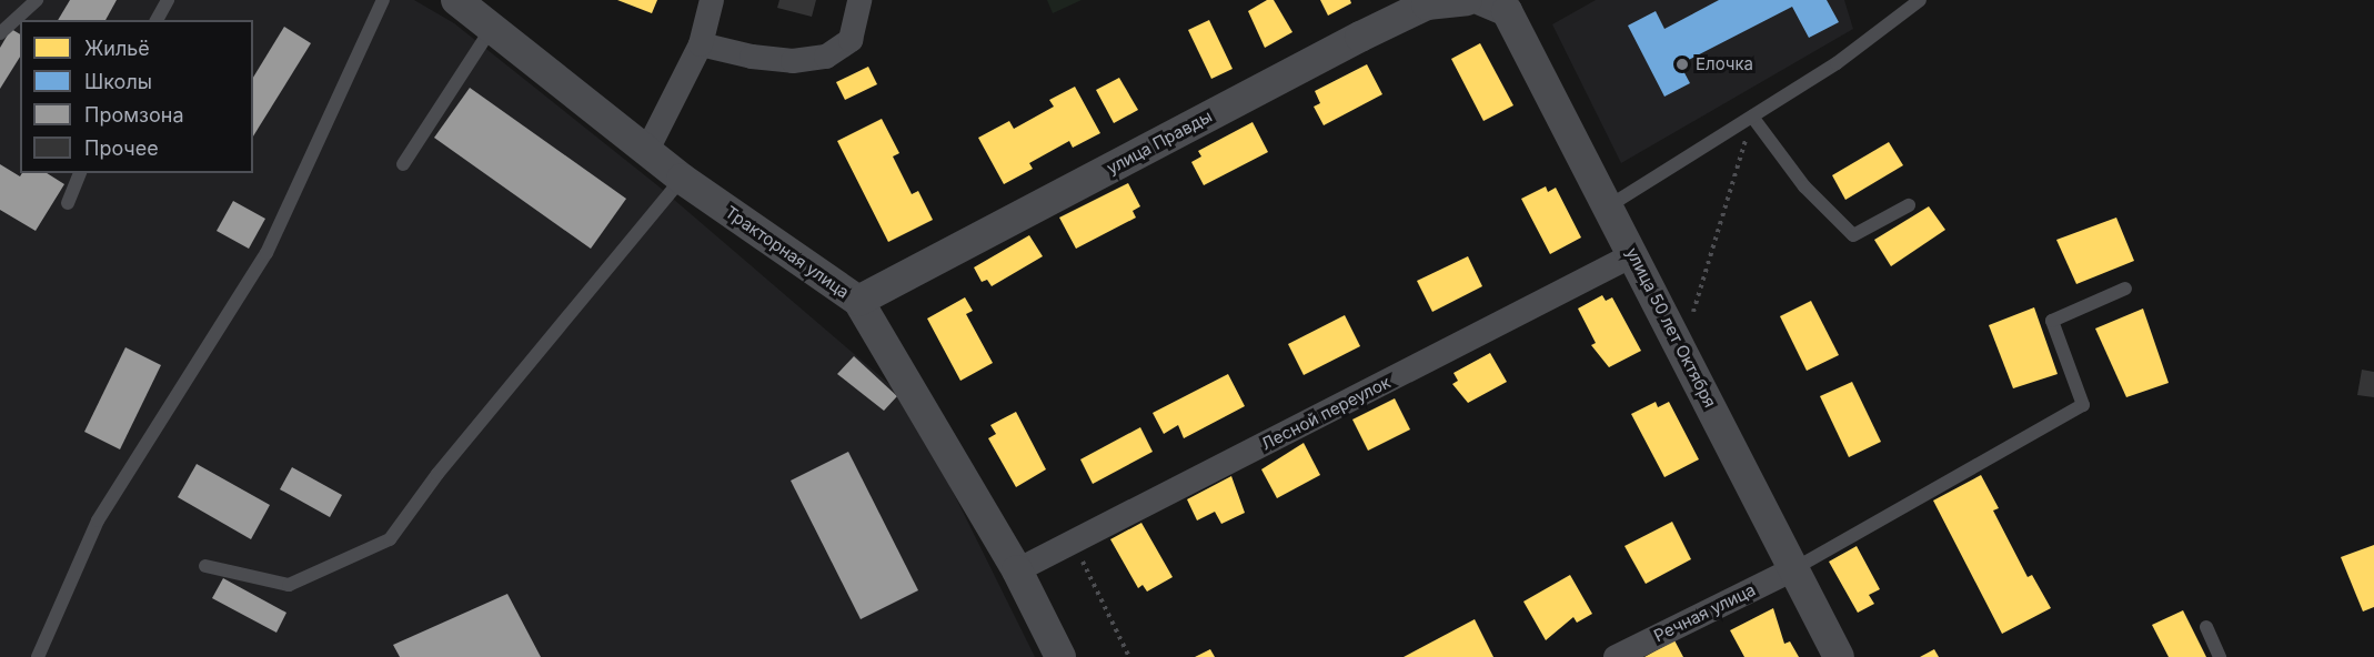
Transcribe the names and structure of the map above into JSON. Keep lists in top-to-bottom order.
{
  "streets": {
    "street": [
      "улица Правды",
      "Тракторная улица",
      "улица 50 лет Октября",
      "Лесной переулок",
      "Речная улица"
    ]
  },
  "crossings": [
    ["улица Правды", "Тракторная улица"],
    ["Тракторная улица", "Лесной переулок"],
    ["улица 50 лет Октября", "Лесной переулок"],
    ["улица 50 лет Октября", "Речная улица"]
  ],
  "places": ["Елочка"],
  "legend": [
    "Жильё",
    "Школы",
    "Промзона",
    "Прочее"
  ]
}
